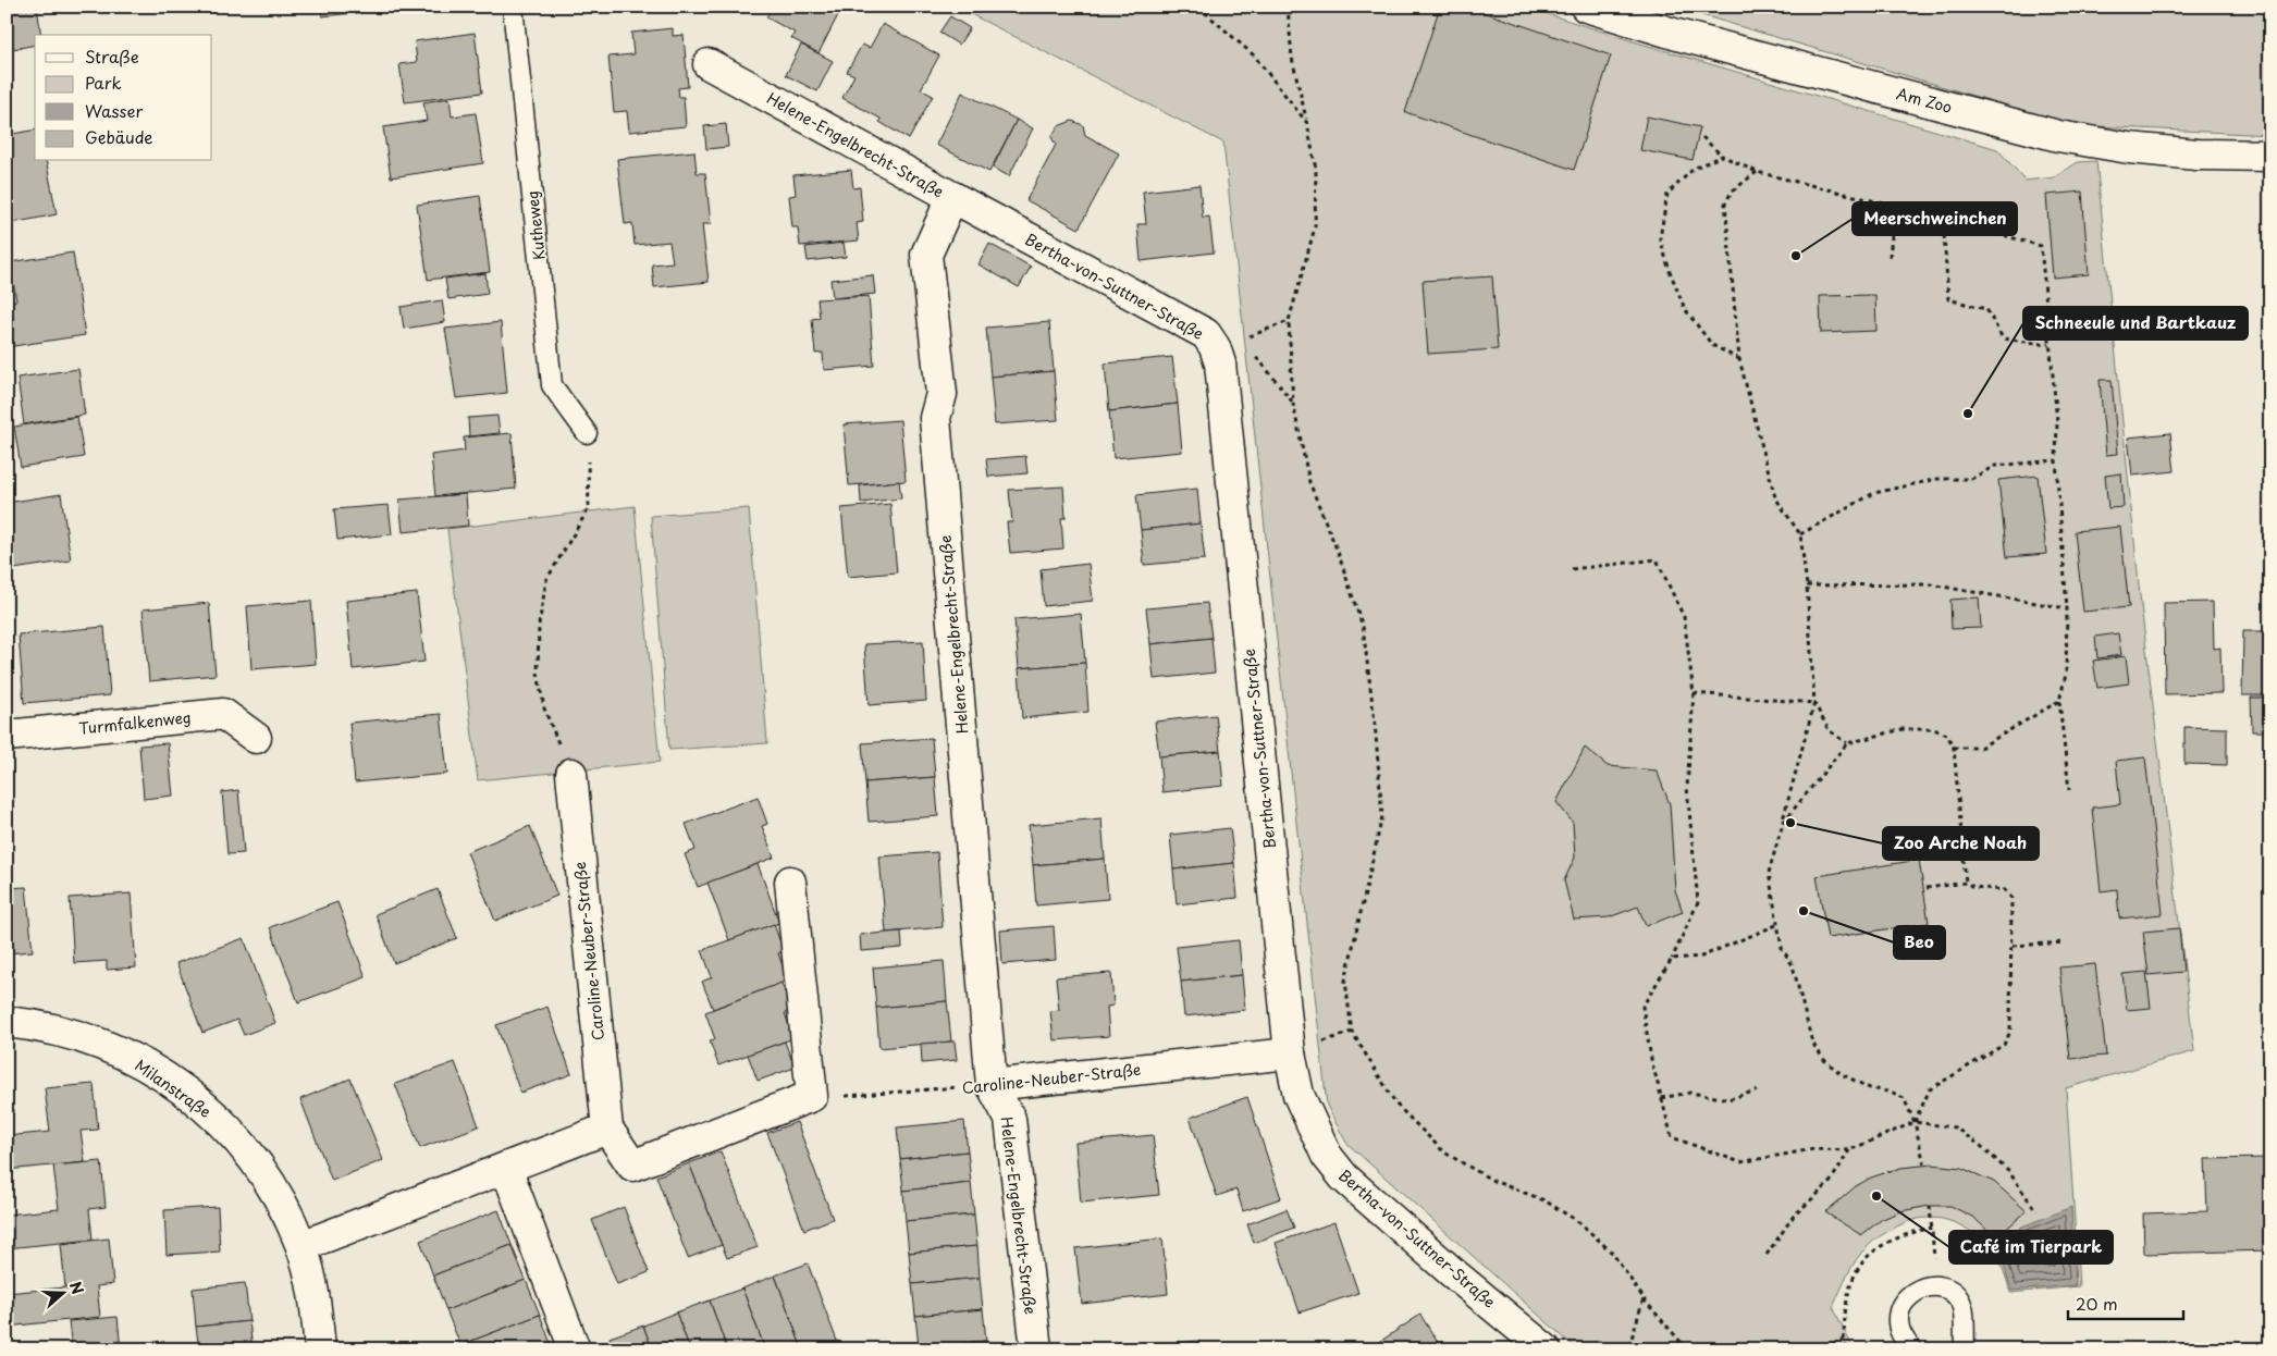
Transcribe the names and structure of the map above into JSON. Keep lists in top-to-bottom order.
{
  "streets": {
    "street": [
      "Am Zoo",
      "Helene-Engelbrecht-Straße",
      "Bertha-von-Suttner-Straße",
      "Turmfalkenweg",
      "Caroline-Neuber-Straße",
      "Milanstraße"
    ],
    "lane": ["Kutheweg"]
  },
  "crossings": [
    ["Helene-Engelbrecht-Straße", "Bertha-von-Suttner-Straße"],
    ["Helene-Engelbrecht-Straße", "Caroline-Neuber-Straße"],
    ["Bertha-von-Suttner-Straße", "Caroline-Neuber-Straße"]
  ],
  "places": [
    "Meerschweinchen",
    "Schneeule und Bartkauz",
    "Zoo Arche Noah",
    "Beo",
    "Café im Tierpark"
  ],
  "legend": [
    "Straße",
    "Park",
    "Wasser",
    "Gebäude"
  ],
  "scale_bar": "20 m",
  "north": "right"
}
